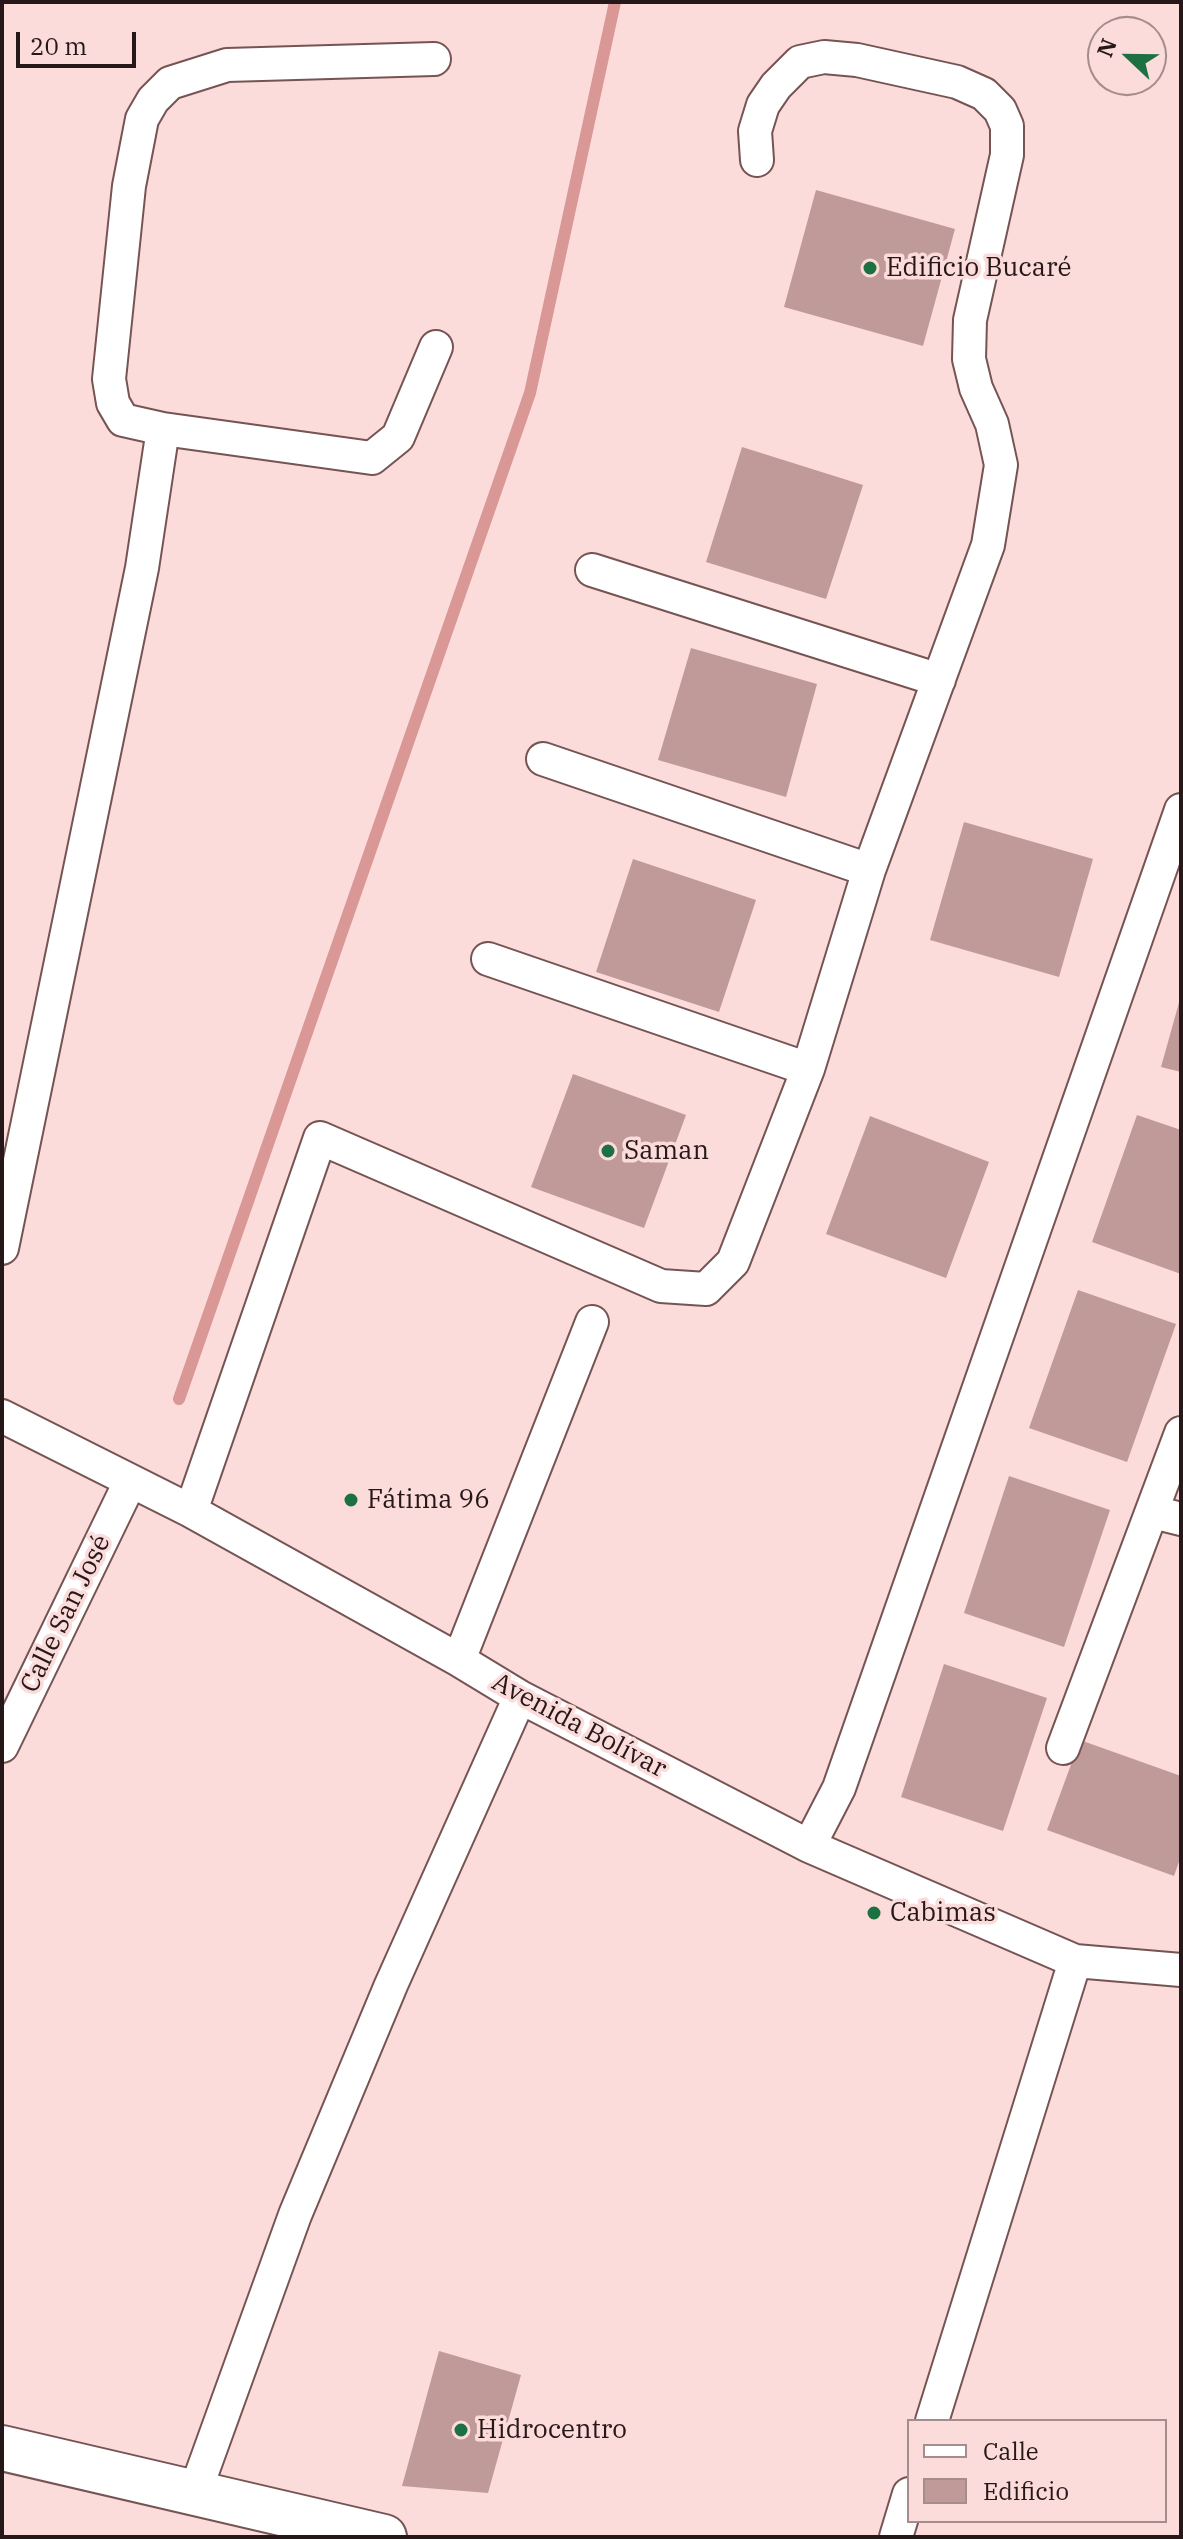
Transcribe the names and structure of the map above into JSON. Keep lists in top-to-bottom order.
{
  "streets": {
    "street": ["Calle San José", "Avenida Bolívar"]
  },
  "crossings": [
    ["Calle San José", "Avenida Bolívar"]
  ],
  "places": [
    "Edificio Bucaré",
    "Saman",
    "Fátima 96",
    "Cabimas",
    "Hidrocentro"
  ],
  "legend": ["Calle", "Edificio"],
  "scale_bar": "20 m",
  "north": "left"
}
